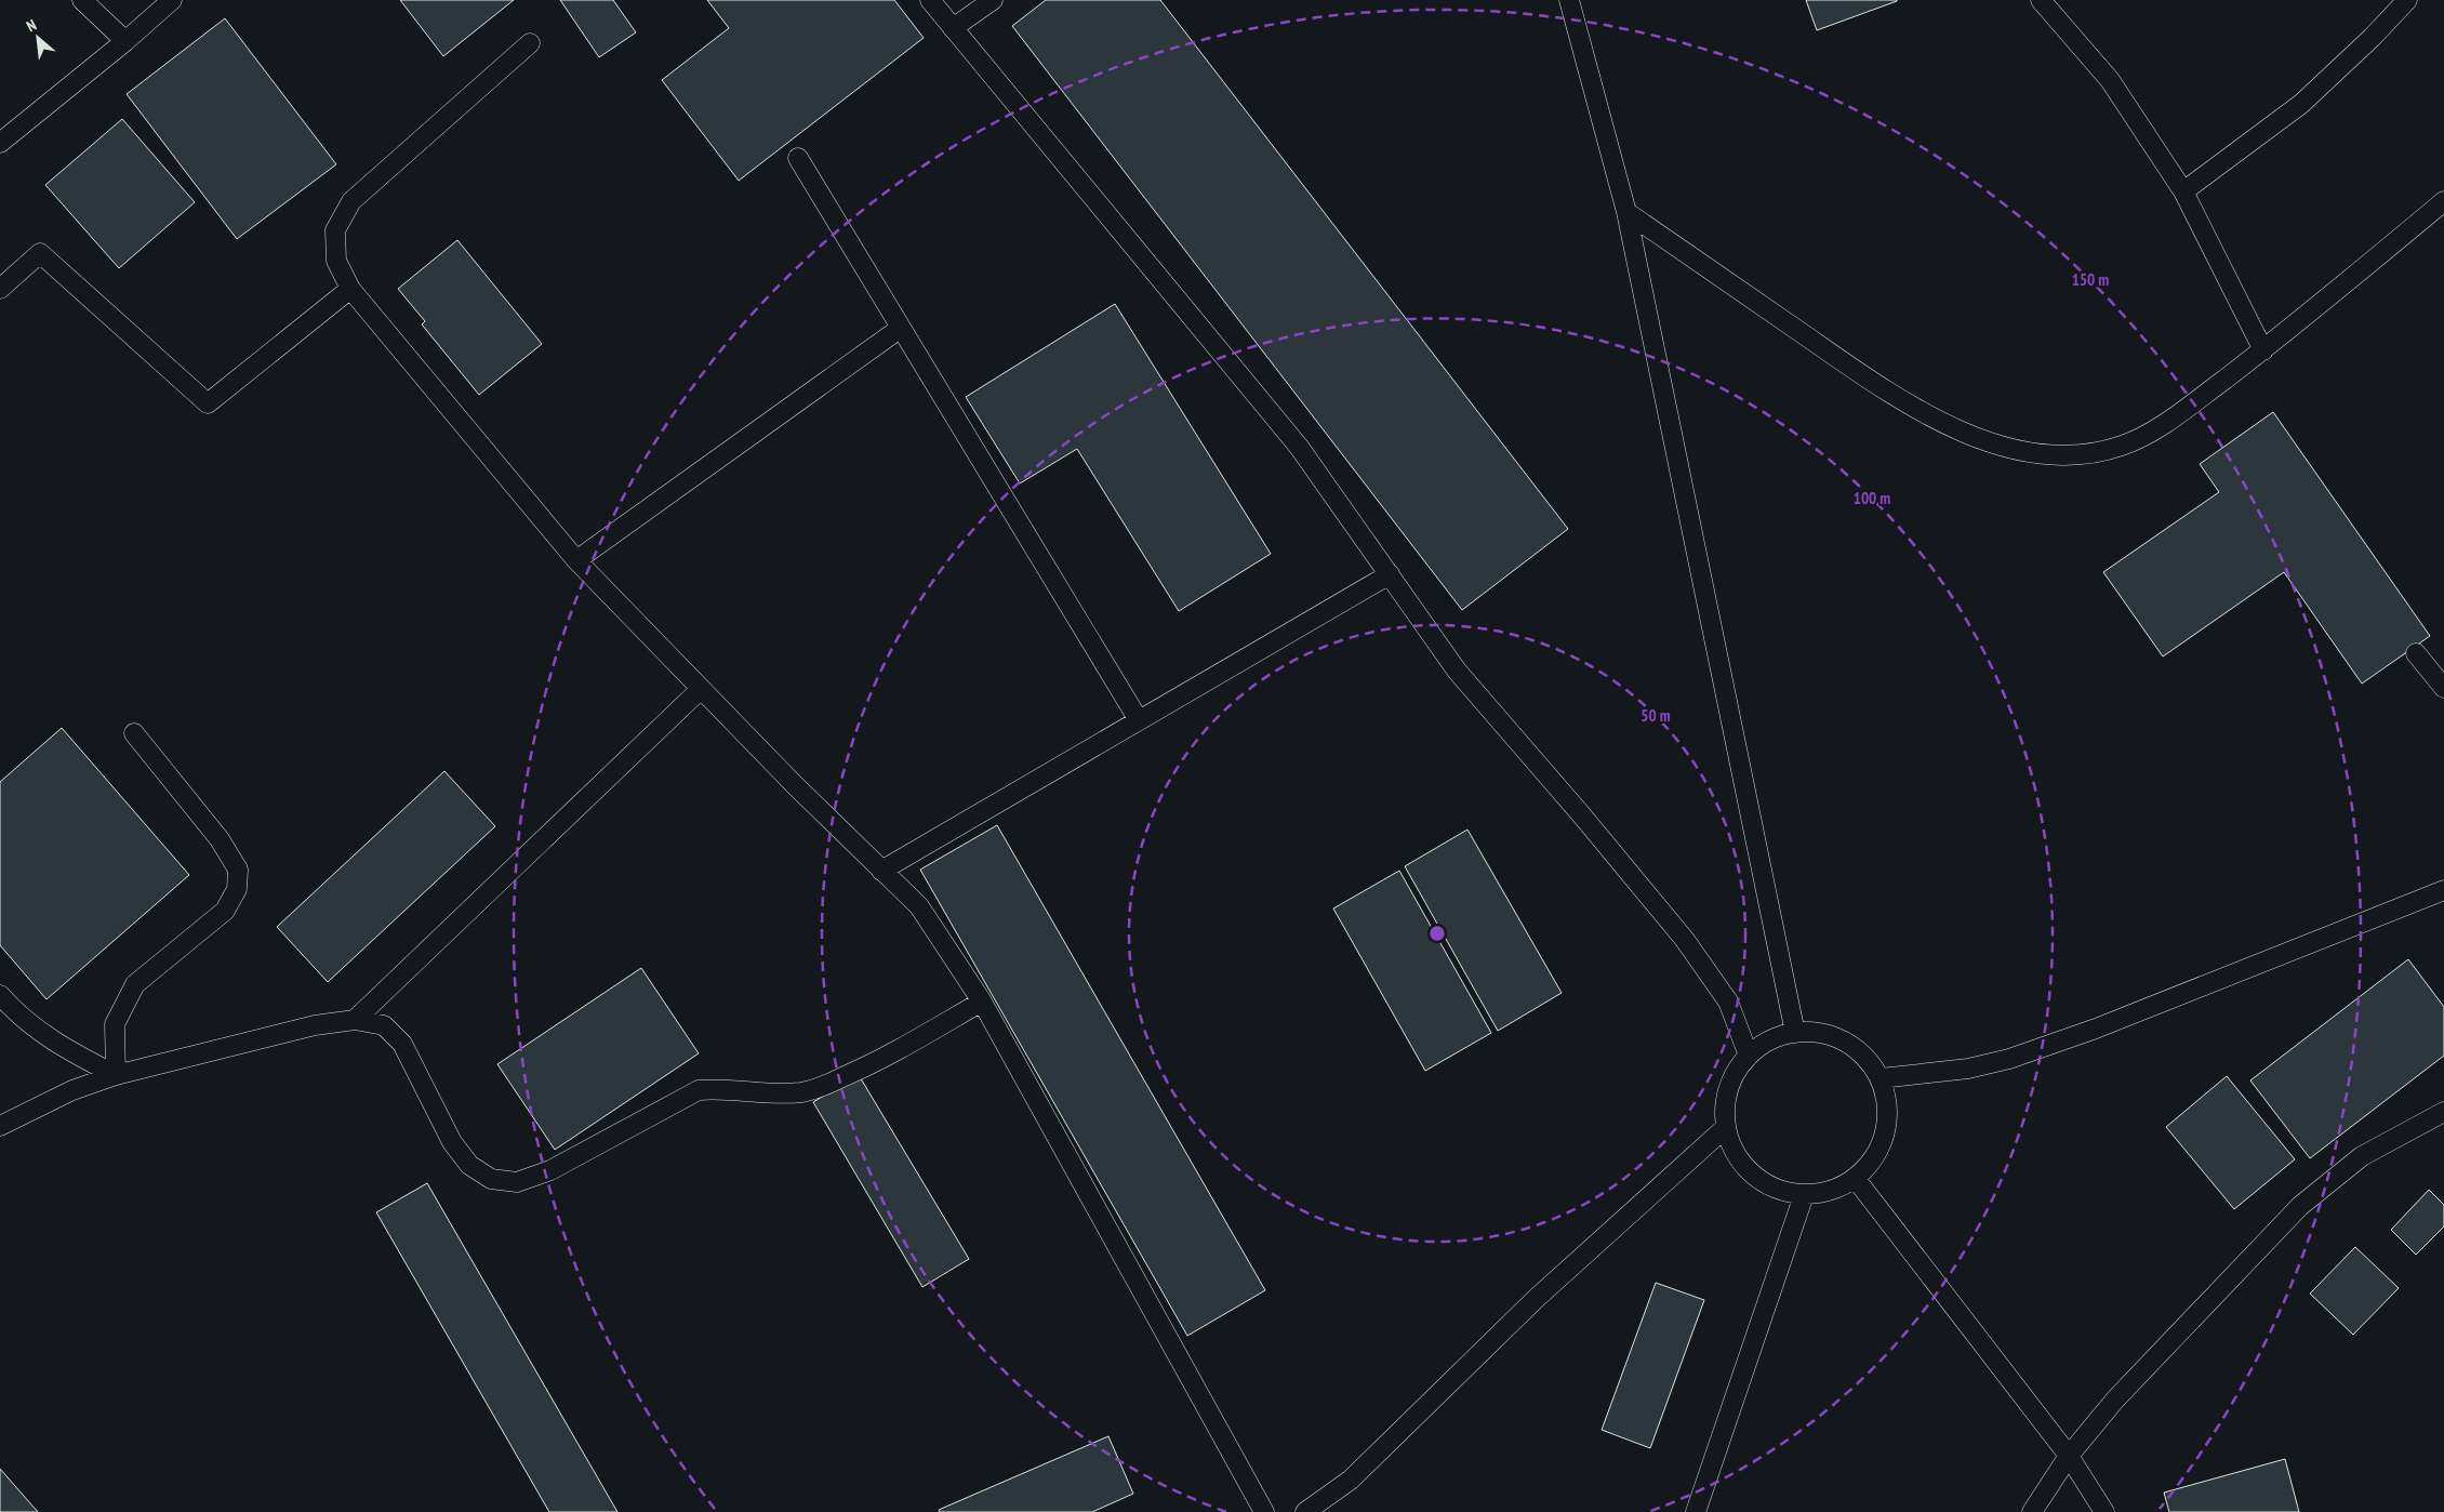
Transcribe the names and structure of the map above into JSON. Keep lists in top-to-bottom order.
{
  "north": "top left",
  "rings": ["150 m", "100 m", "50 m"]
}
